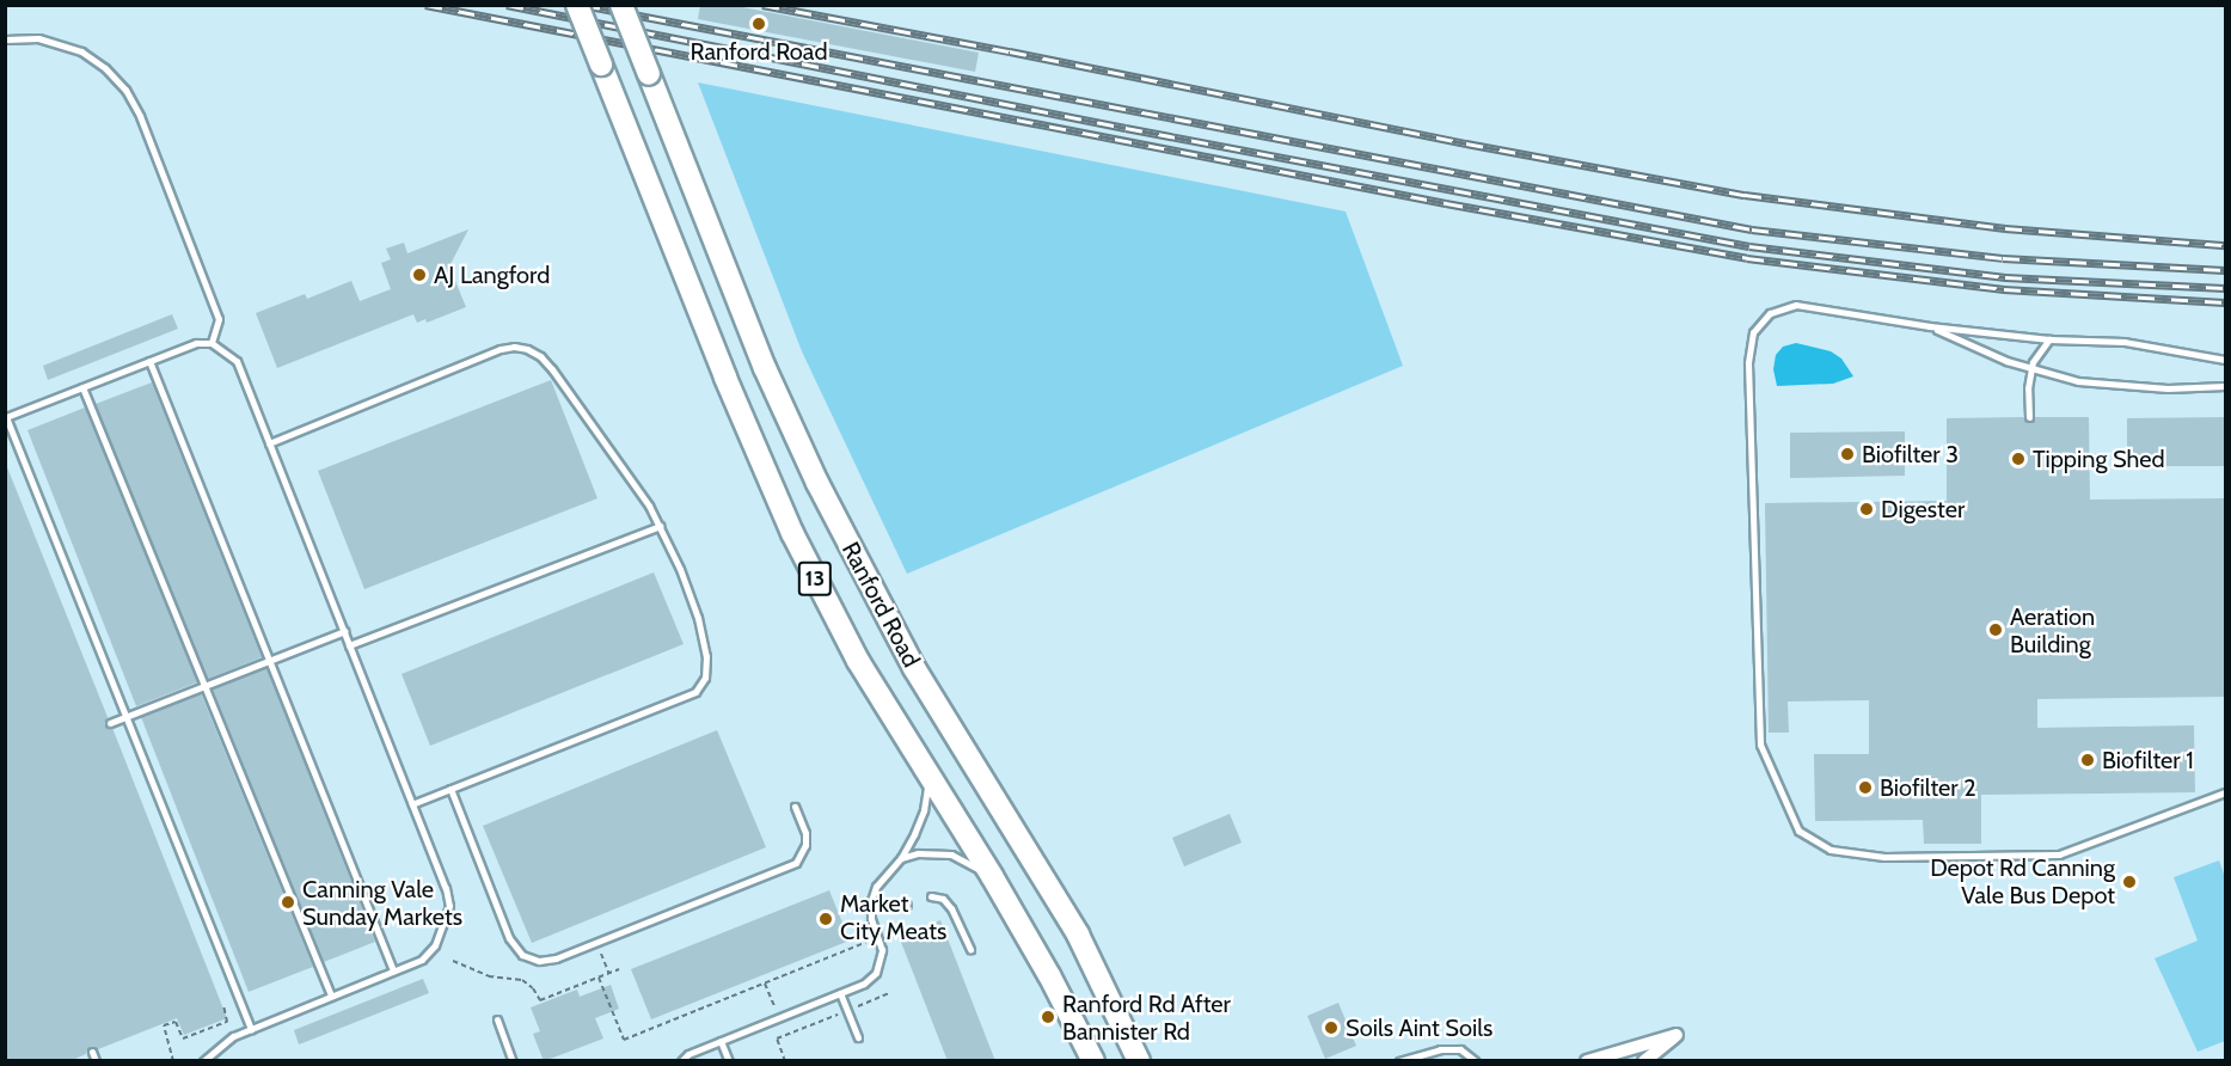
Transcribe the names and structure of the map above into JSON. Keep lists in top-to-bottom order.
{
  "streets": {
    "main road": ["13", "Ranford Road"]
  },
  "places": [
    "Ranford Road",
    "AJ Langford",
    "Biofilter 3",
    "Tipping Shed",
    "Digester",
    "Aeration Building",
    "Biofilter 1",
    "Biofilter 2",
    "Depot Rd Canning Vale Bus Depot",
    "Canning Vale Sunday Markets",
    "Market City Meats",
    "Ranford Rd After Bannister Rd",
    "Soils Aint Soils"
  ]
}
